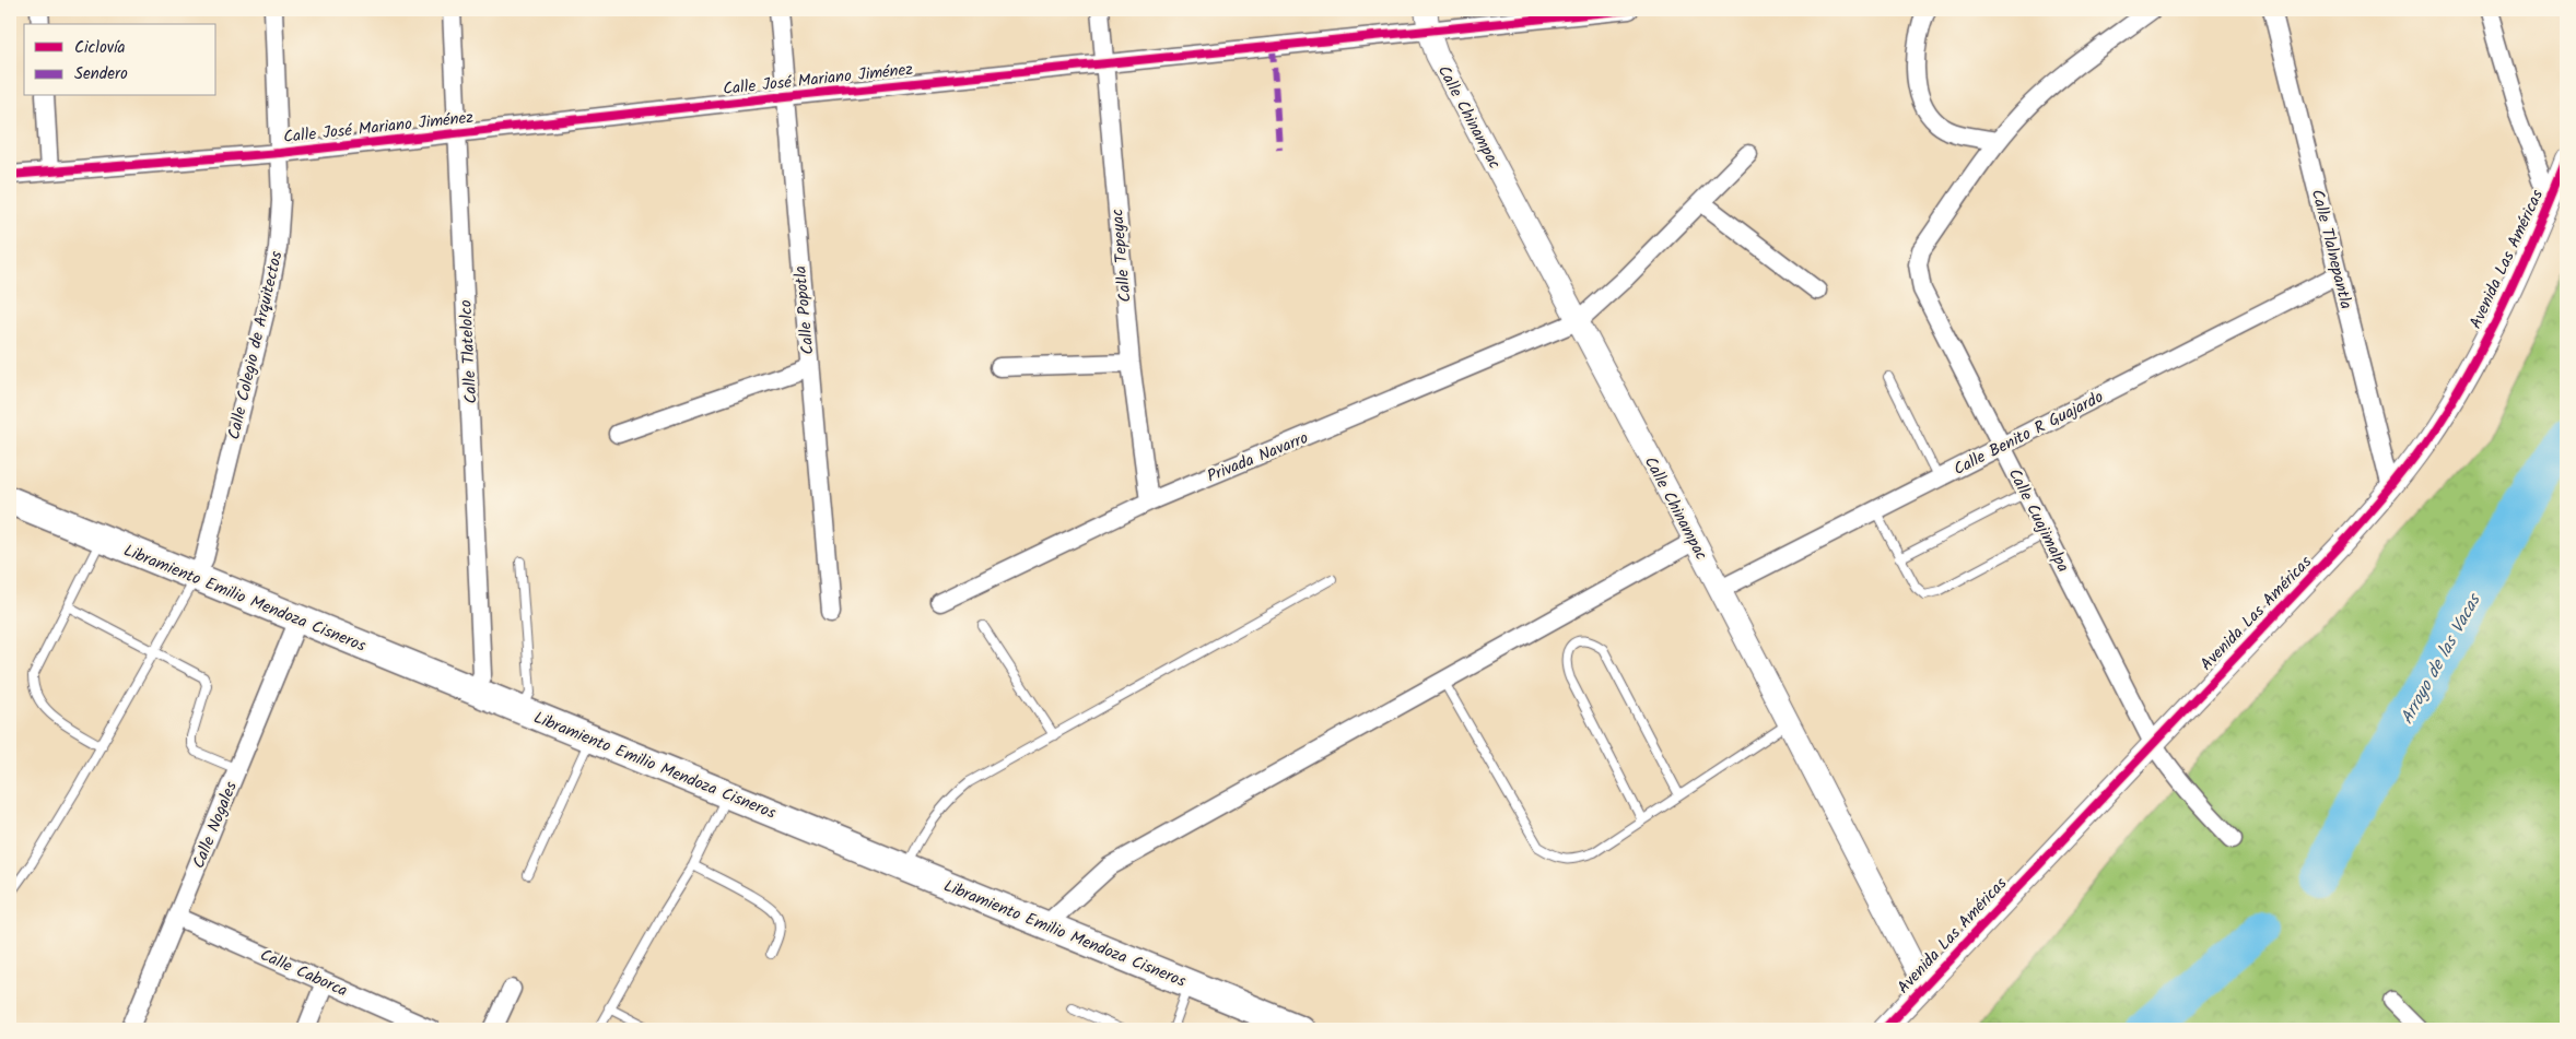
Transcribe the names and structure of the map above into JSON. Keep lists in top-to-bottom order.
{
  "streets": {
    "main road": ["Libramiento Emilio Mendoza Cisneros"],
    "street": [
      "Calle José Mariano Jiménez",
      "Calle Chinampac",
      "Calle Tlalnepantla",
      "Calle Tepeyac",
      "Avenida Las Américas",
      "Calle Popotla",
      "Calle Colegio de Arquitectos",
      "Calle Tlatelolco",
      "Calle Benito R Guajardo",
      "Privada Navarro",
      "Calle Cuajimalpa",
      "Calle Nogales",
      "Calle Caborca"
    ]
  },
  "crossings": [
    ["Calle José Mariano Jiménez", "Calle Chinampac"],
    ["Calle José Mariano Jiménez", "Calle Tepeyac"],
    ["Calle José Mariano Jiménez", "Calle Popotla"],
    ["Calle José Mariano Jiménez", "Calle Colegio de Arquitectos"],
    ["Calle José Mariano Jiménez", "Calle Tlatelolco"],
    ["Calle Chinampac", "Avenida Las Américas"],
    ["Calle Chinampac", "Calle Benito R Guajardo"],
    ["Calle Chinampac", "Privada Navarro"],
    ["Calle Tlalnepantla", "Avenida Las Américas"],
    ["Calle Tlalnepantla", "Calle Benito R Guajardo"],
    ["Calle Tepeyac", "Privada Navarro"],
    ["Avenida Las Américas", "Calle Cuajimalpa"],
    ["Calle Colegio de Arquitectos", "Libramiento Emilio Mendoza Cisneros"],
    ["Calle Tlatelolco", "Libramiento Emilio Mendoza Cisneros"],
    ["Calle Benito R Guajardo", "Calle Cuajimalpa"],
    ["Libramiento Emilio Mendoza Cisneros", "Calle Nogales"],
    ["Calle Nogales", "Calle Caborca"]
  ],
  "water": ["Arroyo de las Vacas"],
  "legend": ["Ciclovía", "Sendero"]
}
